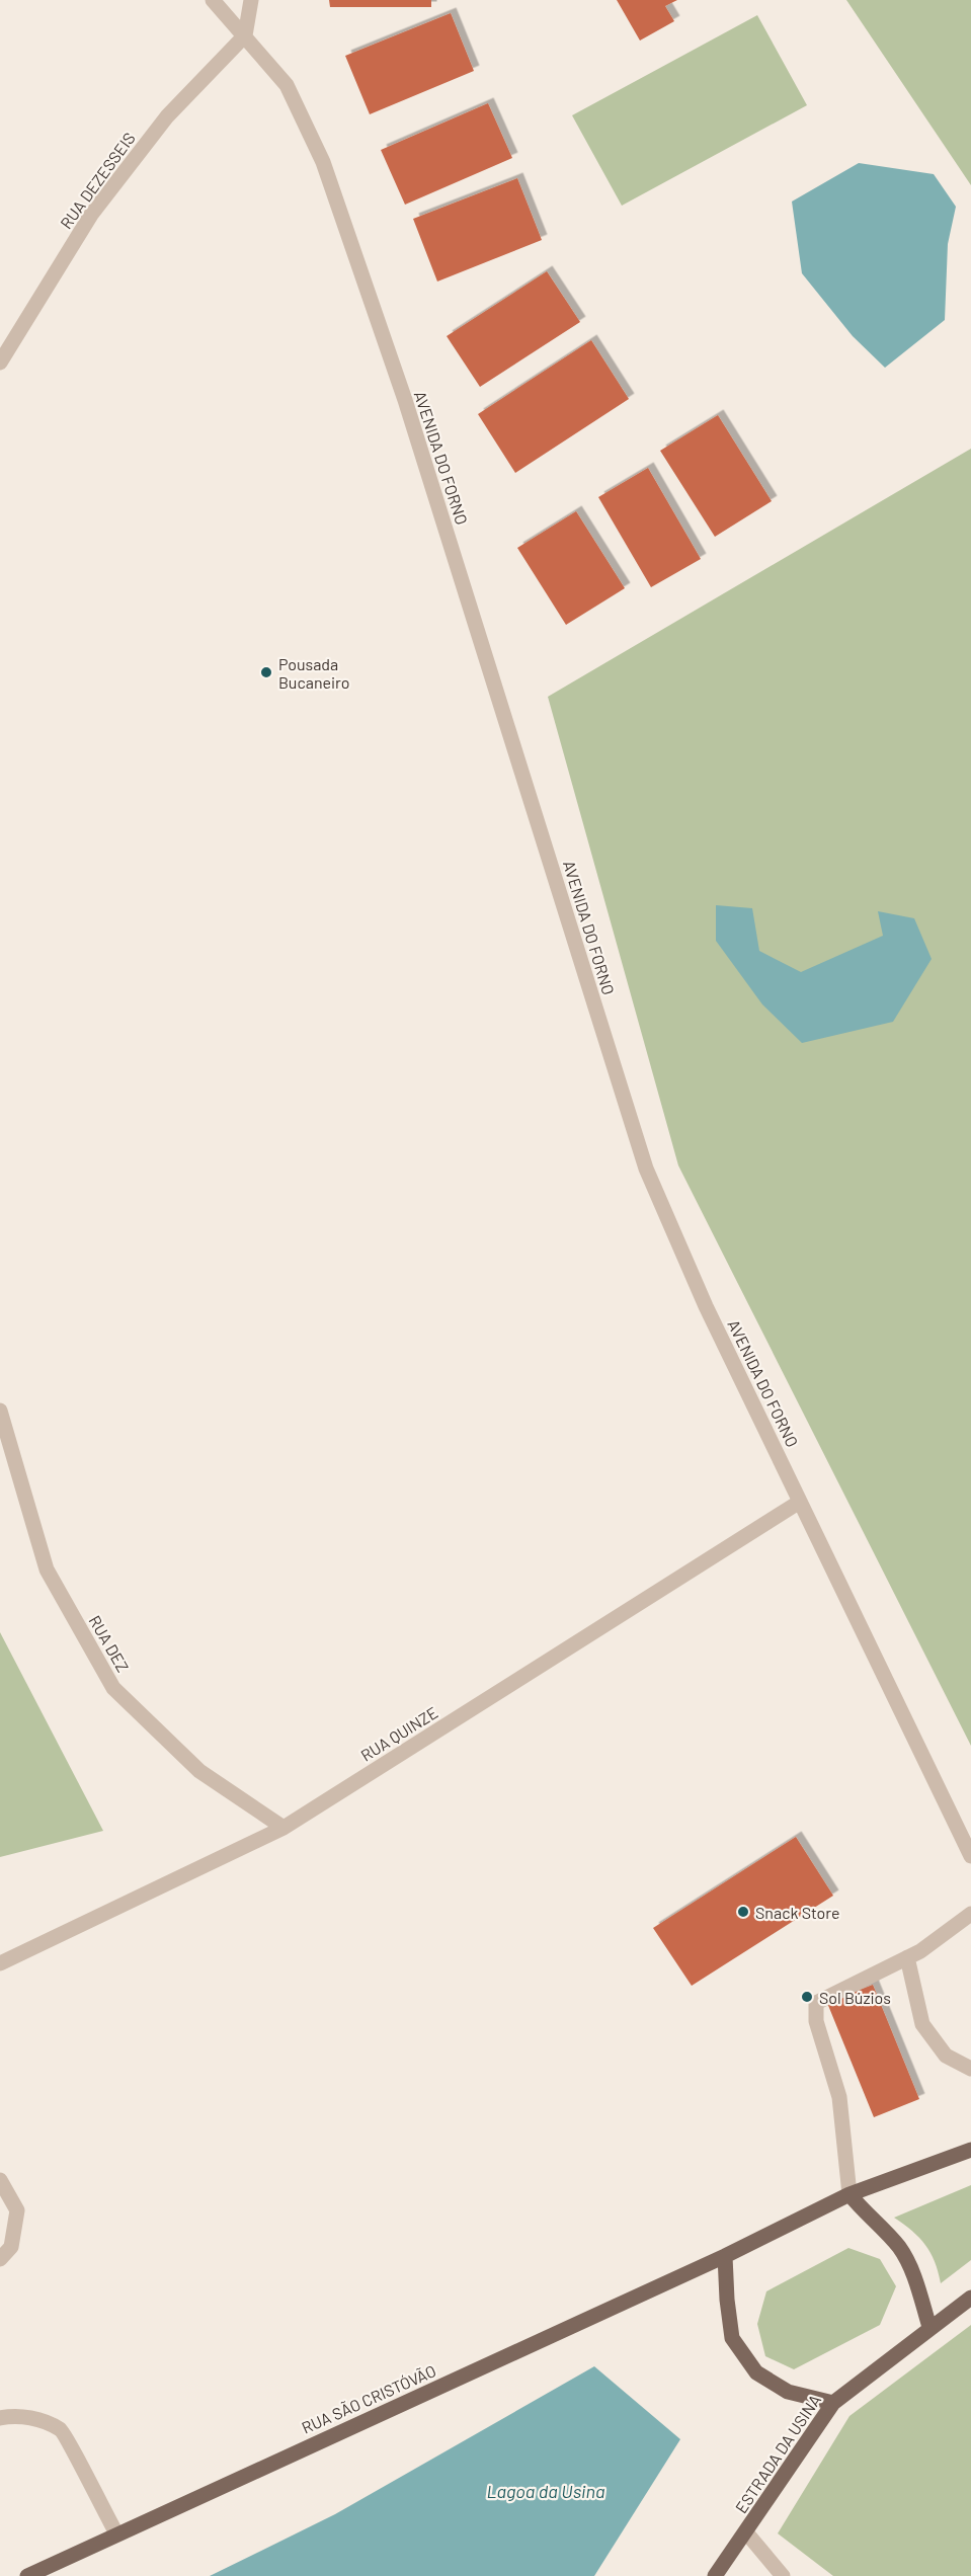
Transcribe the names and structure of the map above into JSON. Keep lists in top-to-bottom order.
{
  "streets": {
    "main road": ["RUA SÃO CRISTÓVÃO", "ESTRADA DA USINA"],
    "street": [
      "RUA DEZESSEIS",
      "AVENIDA DO FORNO",
      "RUA DEZ",
      "RUA QUINZE"
    ]
  },
  "crossings": [
    ["RUA DEZESSEIS", "AVENIDA DO FORNO"],
    ["AVENIDA DO FORNO", "RUA QUINZE"],
    ["RUA DEZ", "RUA QUINZE"],
    ["RUA SÃO CRISTÓVÃO", "ESTRADA DA USINA"]
  ],
  "water": ["Lagoa da Usina"],
  "places": ["Pousada Bucaneiro", "Snack Store", "Sol Búzios"]
}
